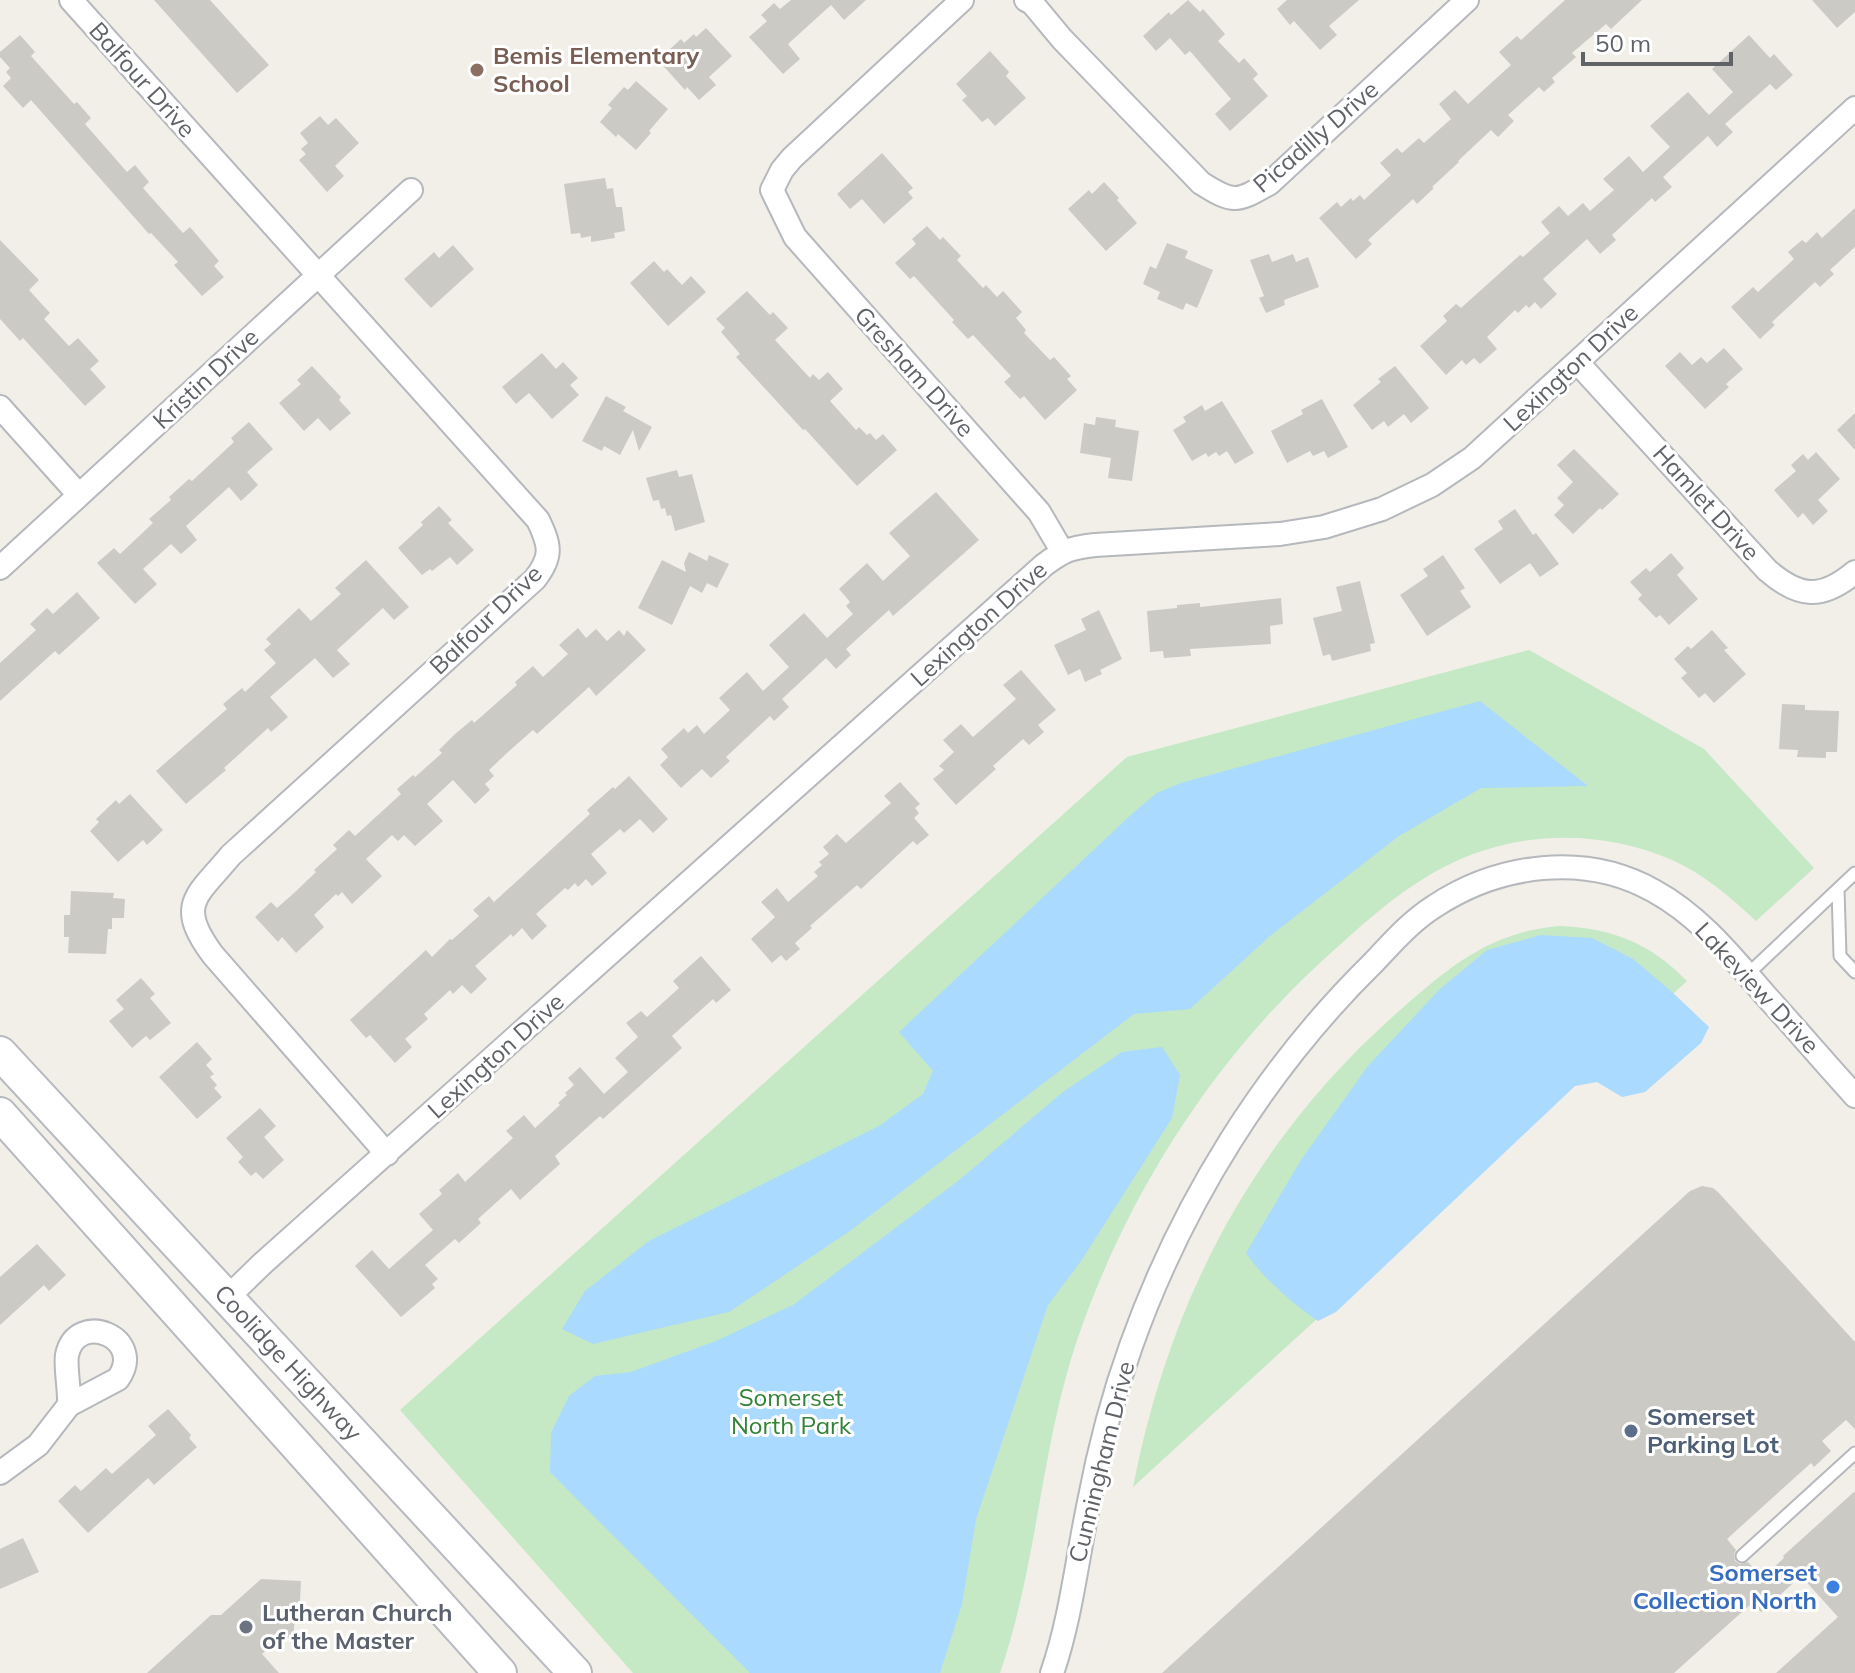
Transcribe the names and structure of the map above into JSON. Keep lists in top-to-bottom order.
{
  "streets": {
    "main road": ["Coolidge Highway"],
    "street": [
      "Balfour Drive",
      "Picadilly Drive",
      "Lexington Drive",
      "Gresham Drive",
      "Kristin Drive",
      "Hamlet Drive",
      "Lakeview Drive",
      "Cunningham Drive"
    ]
  },
  "crossings": [
    ["Balfour Drive", "Lexington Drive"],
    ["Balfour Drive", "Kristin Drive"],
    ["Lexington Drive", "Gresham Drive"],
    ["Lexington Drive", "Hamlet Drive"],
    ["Lexington Drive", "Coolidge Highway"],
    ["Lakeview Drive", "Cunningham Drive"]
  ],
  "parks": ["Somerset North Park"],
  "places": [
    "Bemis Elementary School",
    "Somerset Parking Lot",
    "Somerset Collection North",
    "Lutheran Church of the Master"
  ],
  "scale_bar": "50 m"
}
